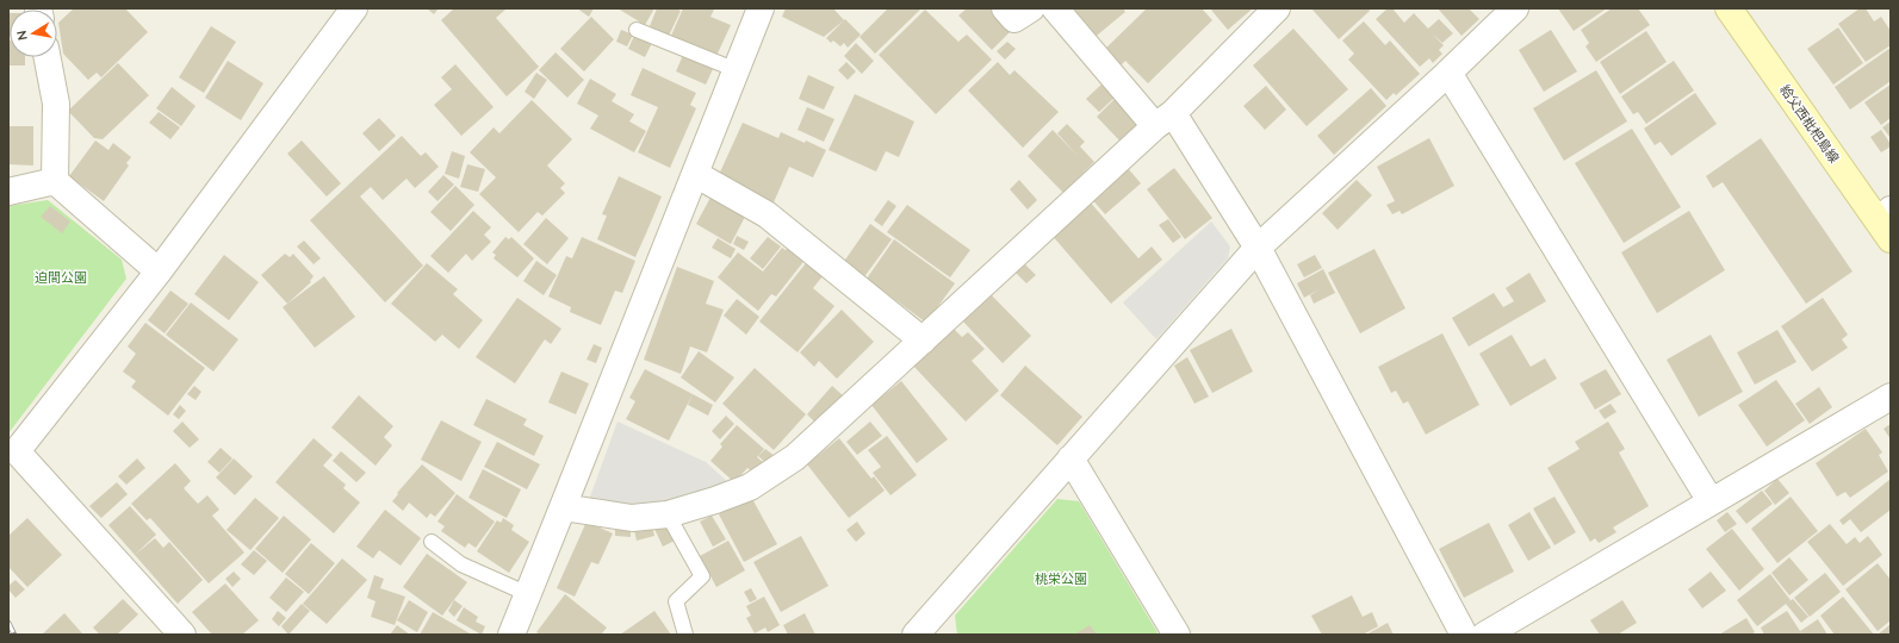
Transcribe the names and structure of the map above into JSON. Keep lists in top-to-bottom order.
{
  "streets": {
    "main road": ["給父西枇杷島線"]
  },
  "parks": ["迫間公園", "桃栄公園"],
  "north": "left"
}
